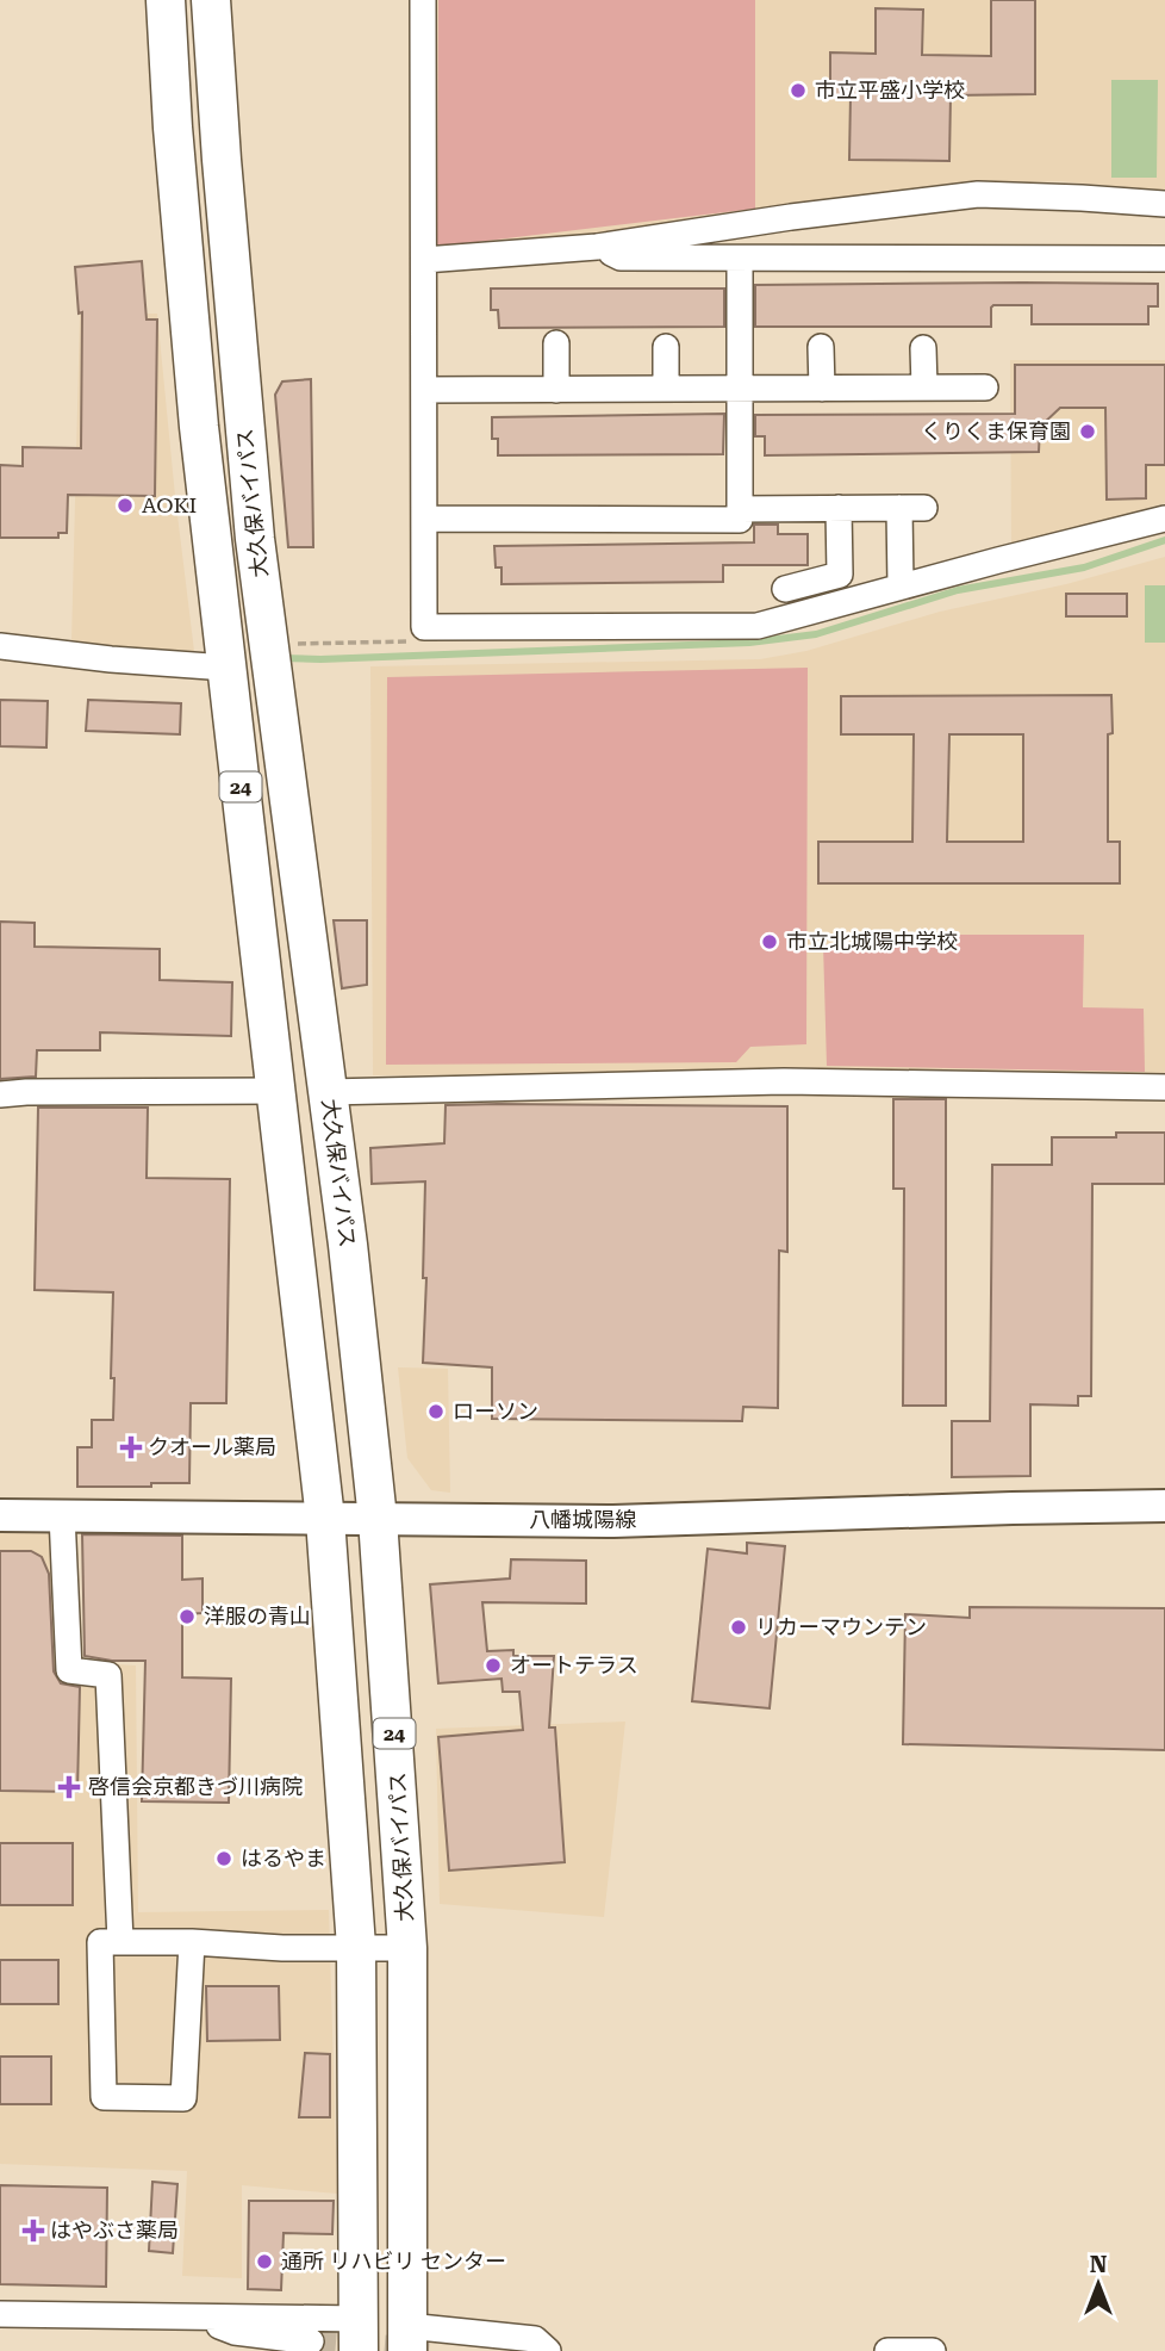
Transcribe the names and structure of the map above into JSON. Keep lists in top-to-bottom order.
{
  "streets": {
    "highway": ["大久保バイパス", "24"],
    "main road": ["八幡城陽線"]
  },
  "crossings": [
    ["大久保バイパス", "八幡城陽線"]
  ],
  "places": {
    "other": [
      "市立平盛小学校",
      "くりくま保育園",
      "AOKI",
      "市立北城陽中学校",
      "ローソン",
      "洋服の青山",
      "リカーマウンテン",
      "オートテラス",
      "はるやま",
      "通所 リハビリ センター"
    ],
    "health": ["クオール薬局", "啓信会京都きづ川病院", "はやぶさ薬局"]
  },
  "north": "top"
}
